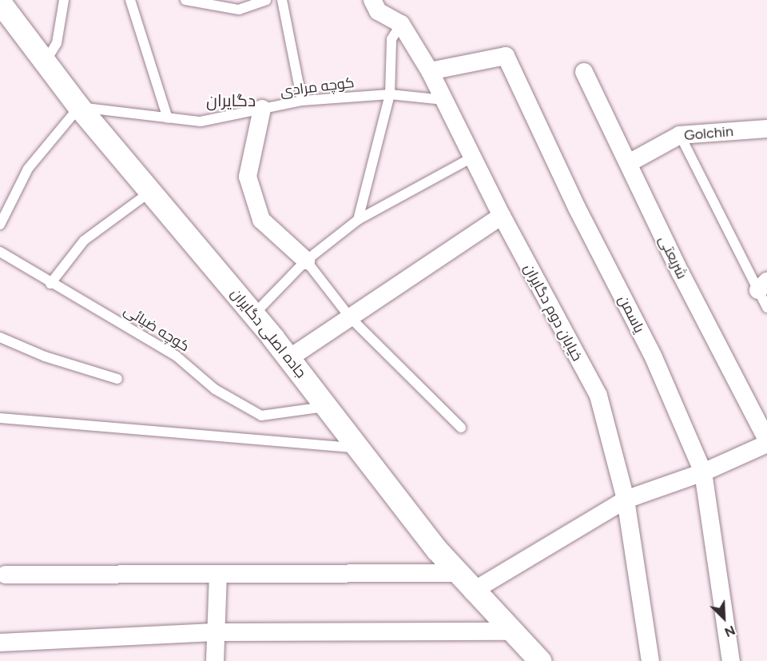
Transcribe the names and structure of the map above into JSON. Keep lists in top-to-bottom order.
{
  "streets": {
    "street": [
      "Golchin",
      "شریعتی",
      "خیابان دوم دگایران",
      "یاسمن",
      "جاده اصلی دگایران"
    ],
    "lane": ["کوچه مرادی", "کوچه ضیائی"]
  },
  "crossings": [
    ["کوچه مرادی", "خیابان دوم دگایران"],
    ["کوچه مرادی", "جاده اصلی دگایران"],
    ["Golchin", "شریعتی"],
    ["خیابان دوم دگایران", "یاسمن"],
    ["کوچه ضیائی", "جاده اصلی دگایران"]
  ],
  "districts": ["دگایران"],
  "north": "bottom right"
}
